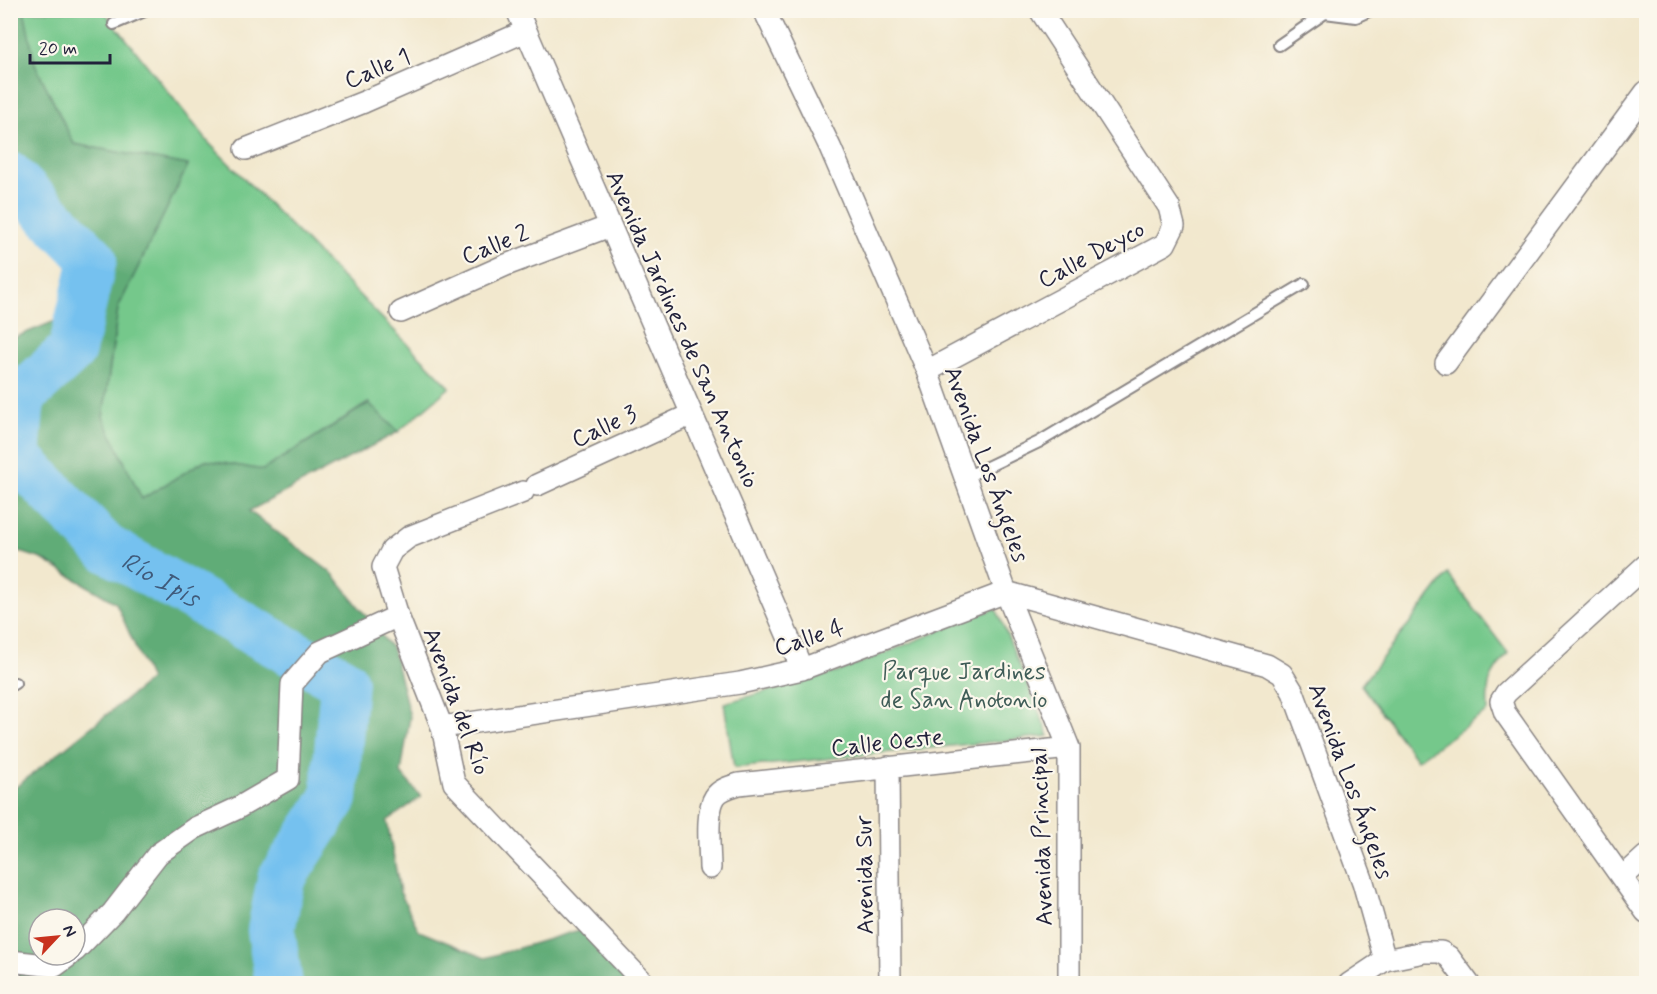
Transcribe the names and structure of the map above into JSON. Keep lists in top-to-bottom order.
{
  "streets": {
    "street": [
      "Calle 1",
      "Calle 2",
      "Calle Deyco",
      "Avenida Jardines de San Antonio",
      "Calle 3",
      "Avenida Los Ángeles",
      "Calle 4",
      "Avenida del Río",
      "Calle Oeste",
      "Avenida Principal",
      "Avenida Sur"
    ]
  },
  "crossings": [
    ["Calle 1", "Avenida Jardines de San Antonio"],
    ["Calle 2", "Avenida Jardines de San Antonio"],
    ["Calle Deyco", "Avenida Los Ángeles"],
    ["Avenida Jardines de San Antonio", "Calle 3"],
    ["Avenida Jardines de San Antonio", "Calle 4"],
    ["Calle 3", "Avenida del Río"],
    ["Avenida Los Ángeles", "Calle 4"],
    ["Avenida Los Ángeles", "Avenida Principal"],
    ["Calle 4", "Avenida del Río"],
    ["Calle 4", "Avenida Principal"],
    ["Calle Oeste", "Avenida Principal"],
    ["Calle Oeste", "Avenida Sur"]
  ],
  "water": ["Río Ipís"],
  "parks": ["Parque Jardines de San Anotonio"],
  "scale_bar": "20 m",
  "north": "top right"
}
